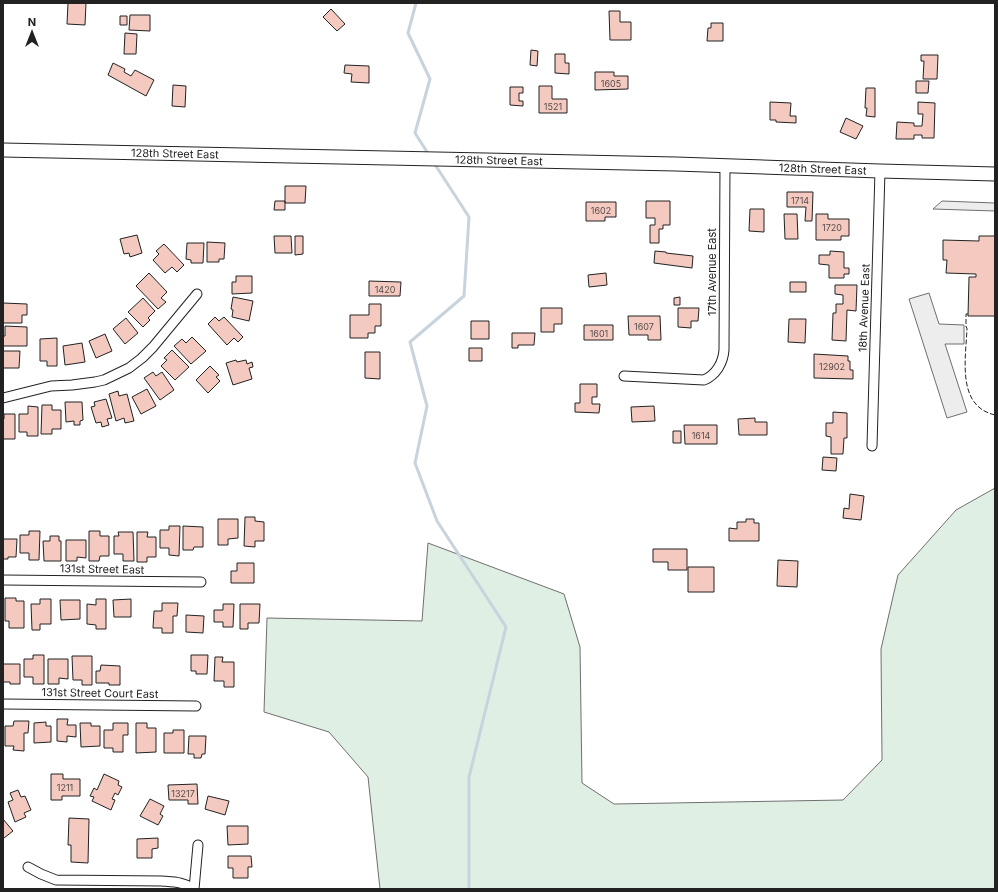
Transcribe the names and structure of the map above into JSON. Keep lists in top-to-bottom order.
{
  "streets": {
    "street": [
      "128th Street East",
      "17th Avenue East",
      "18th Avenue East",
      "131st Street East",
      "131st Street Court East"
    ]
  },
  "crossings": [
    ["128th Street East", "17th Avenue East"],
    ["128th Street East", "18th Avenue East"]
  ],
  "house_numbers": [
    "1605",
    "1521",
    "1714",
    "1602",
    "1720",
    "1420",
    "1607",
    "1601",
    "12902",
    "1614",
    "1211",
    "13217"
  ],
  "north": "top"
}
